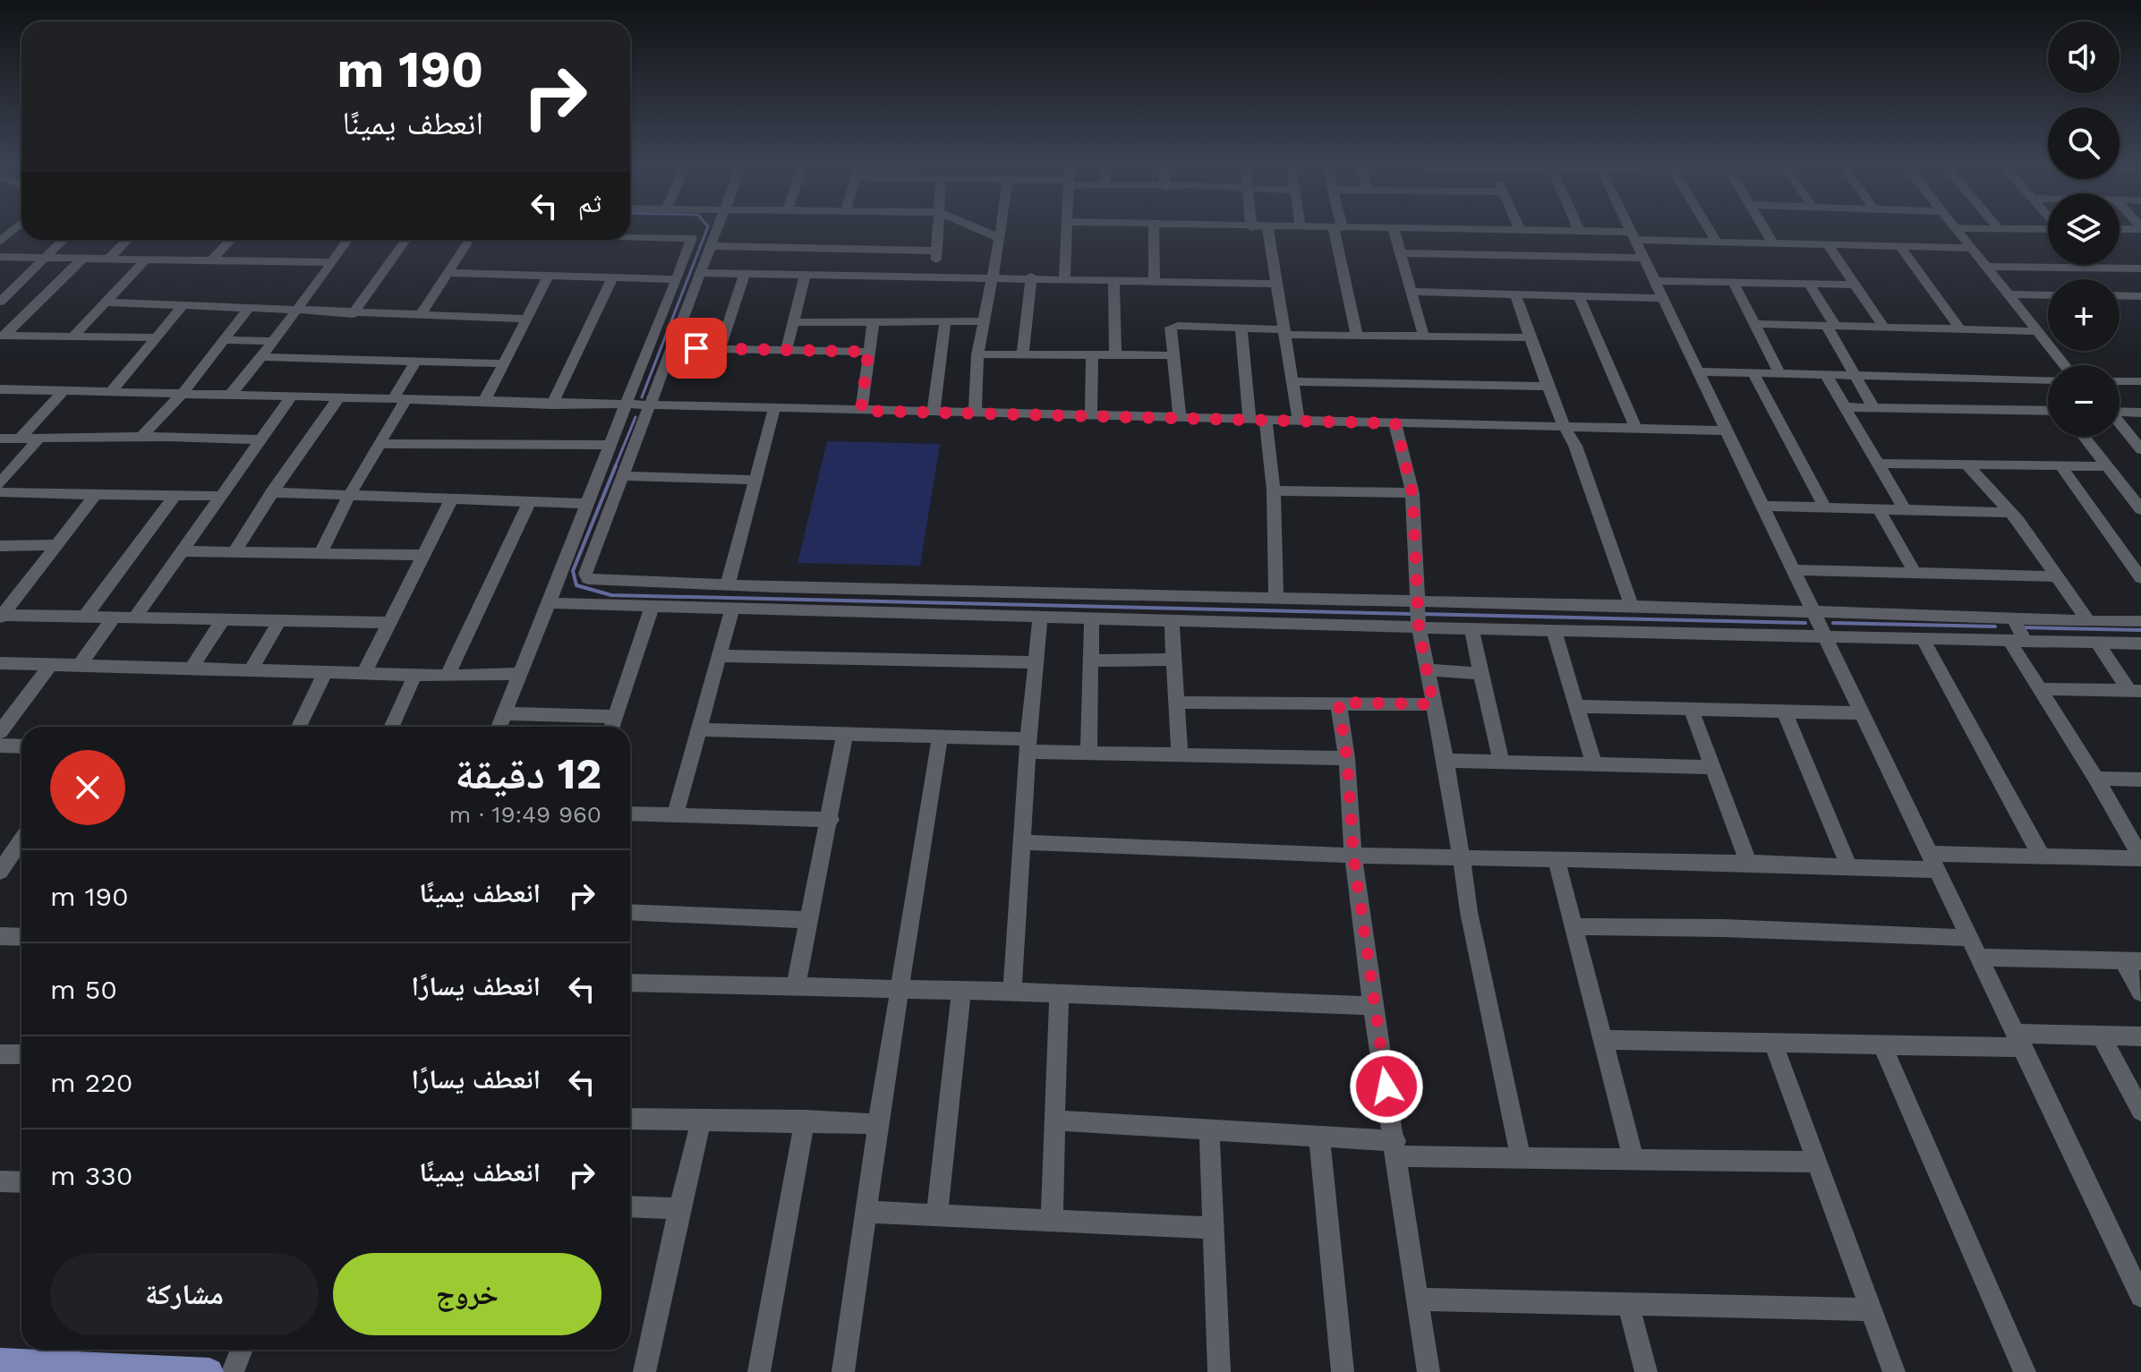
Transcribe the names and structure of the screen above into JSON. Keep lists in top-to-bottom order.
{
  "page": {
    "map_buttons": ["+", "−"],
    "turn": ["190 m", "انعطف يمينًا"],
    "then": "ثم",
    "heading": ["12 دقيقة", "960 m · 19:49"],
    "list": [
      {
        "name": "انعطف يمينًا",
        "value": "190 m"
      },
      {
        "name": "انعطف يسارًا",
        "value": "50 m"
      },
      {
        "name": "انعطف يسارًا",
        "value": "220 m"
      },
      {
        "name": "انعطف يمينًا",
        "value": "330 m"
      }
    ],
    "buttons": ["خروج", "مشاركة"]
  }
}
